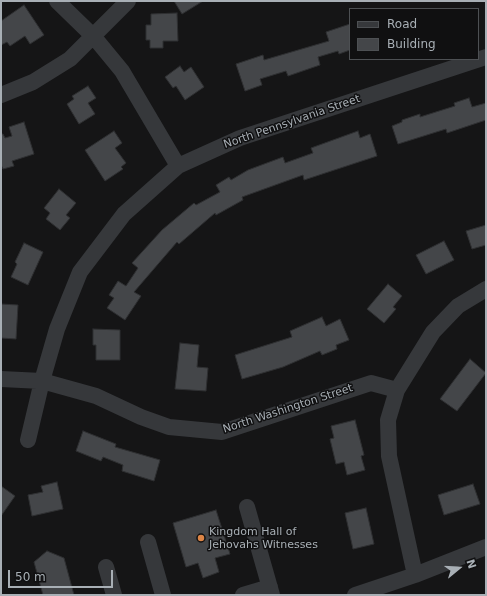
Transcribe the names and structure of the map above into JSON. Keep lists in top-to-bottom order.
{
  "streets": {
    "street": ["North Pennsylvania Street", "North Washington Street"]
  },
  "crossings": [
    ["North Pennsylvania Street", "North Washington Street"]
  ],
  "places": ["Kingdom Hall of Jehovahs Witnesses"],
  "legend": ["Road", "Building"],
  "scale_bar": "50 m",
  "north": "right"
}
